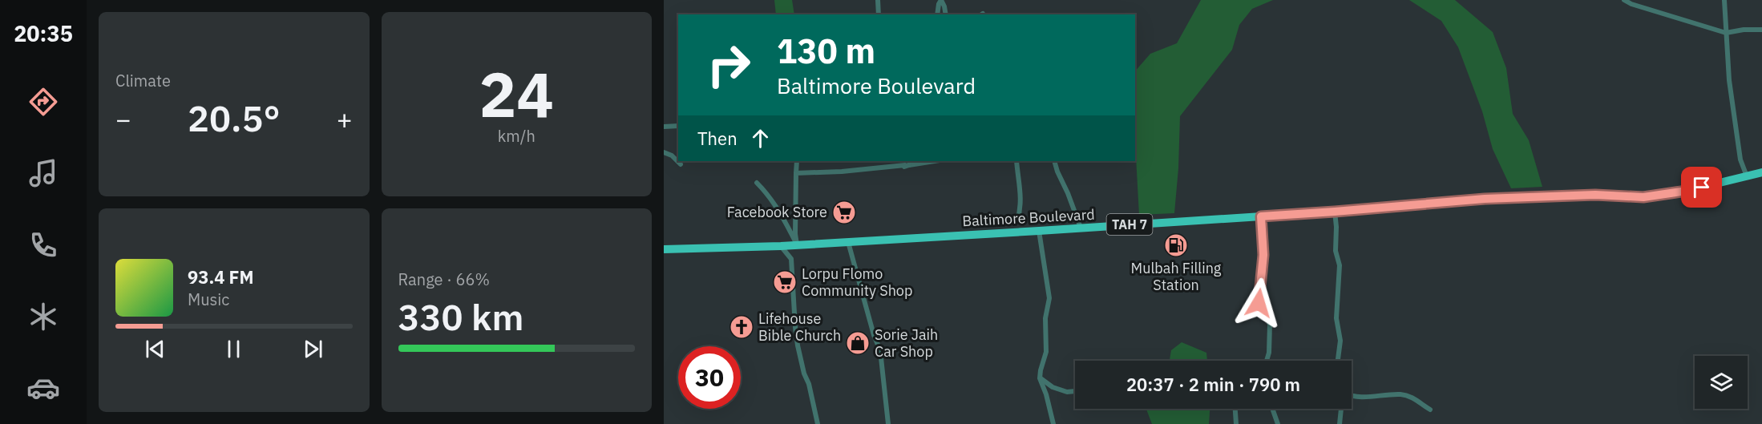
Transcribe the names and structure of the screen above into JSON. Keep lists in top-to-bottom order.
{
  "streets": {
    "highway": ["Baltimore Boulevard", "TAH 7"]
  },
  "crossings": [
    ["Baltimore Boulevard", "TAH 7"]
  ],
  "places": {
    "supermarket": ["Facebook Store", "Lorpu Flomo Community Shop"],
    "fuel station": ["Mulbah Filling Station"],
    "church": ["Lifehouse Bible Church"],
    "shop": ["Sorie Jaih Car Shop"]
  },
  "page": {
    "tabs": "20:35",
    "tile": [
      "Climate",
      ["24", "km/h"],
      ["Range · 66%", "330 km"]
    ],
    "turn": ["130 m", "Baltimore Boulevard"],
    "heat": ["−", "20.5°", "+"],
    "then": "Then",
    "song": ["93.4 FM", "Music"],
    "limit": "30",
    "trip": "20:37 · 2 min · 790 m"
  }
}
